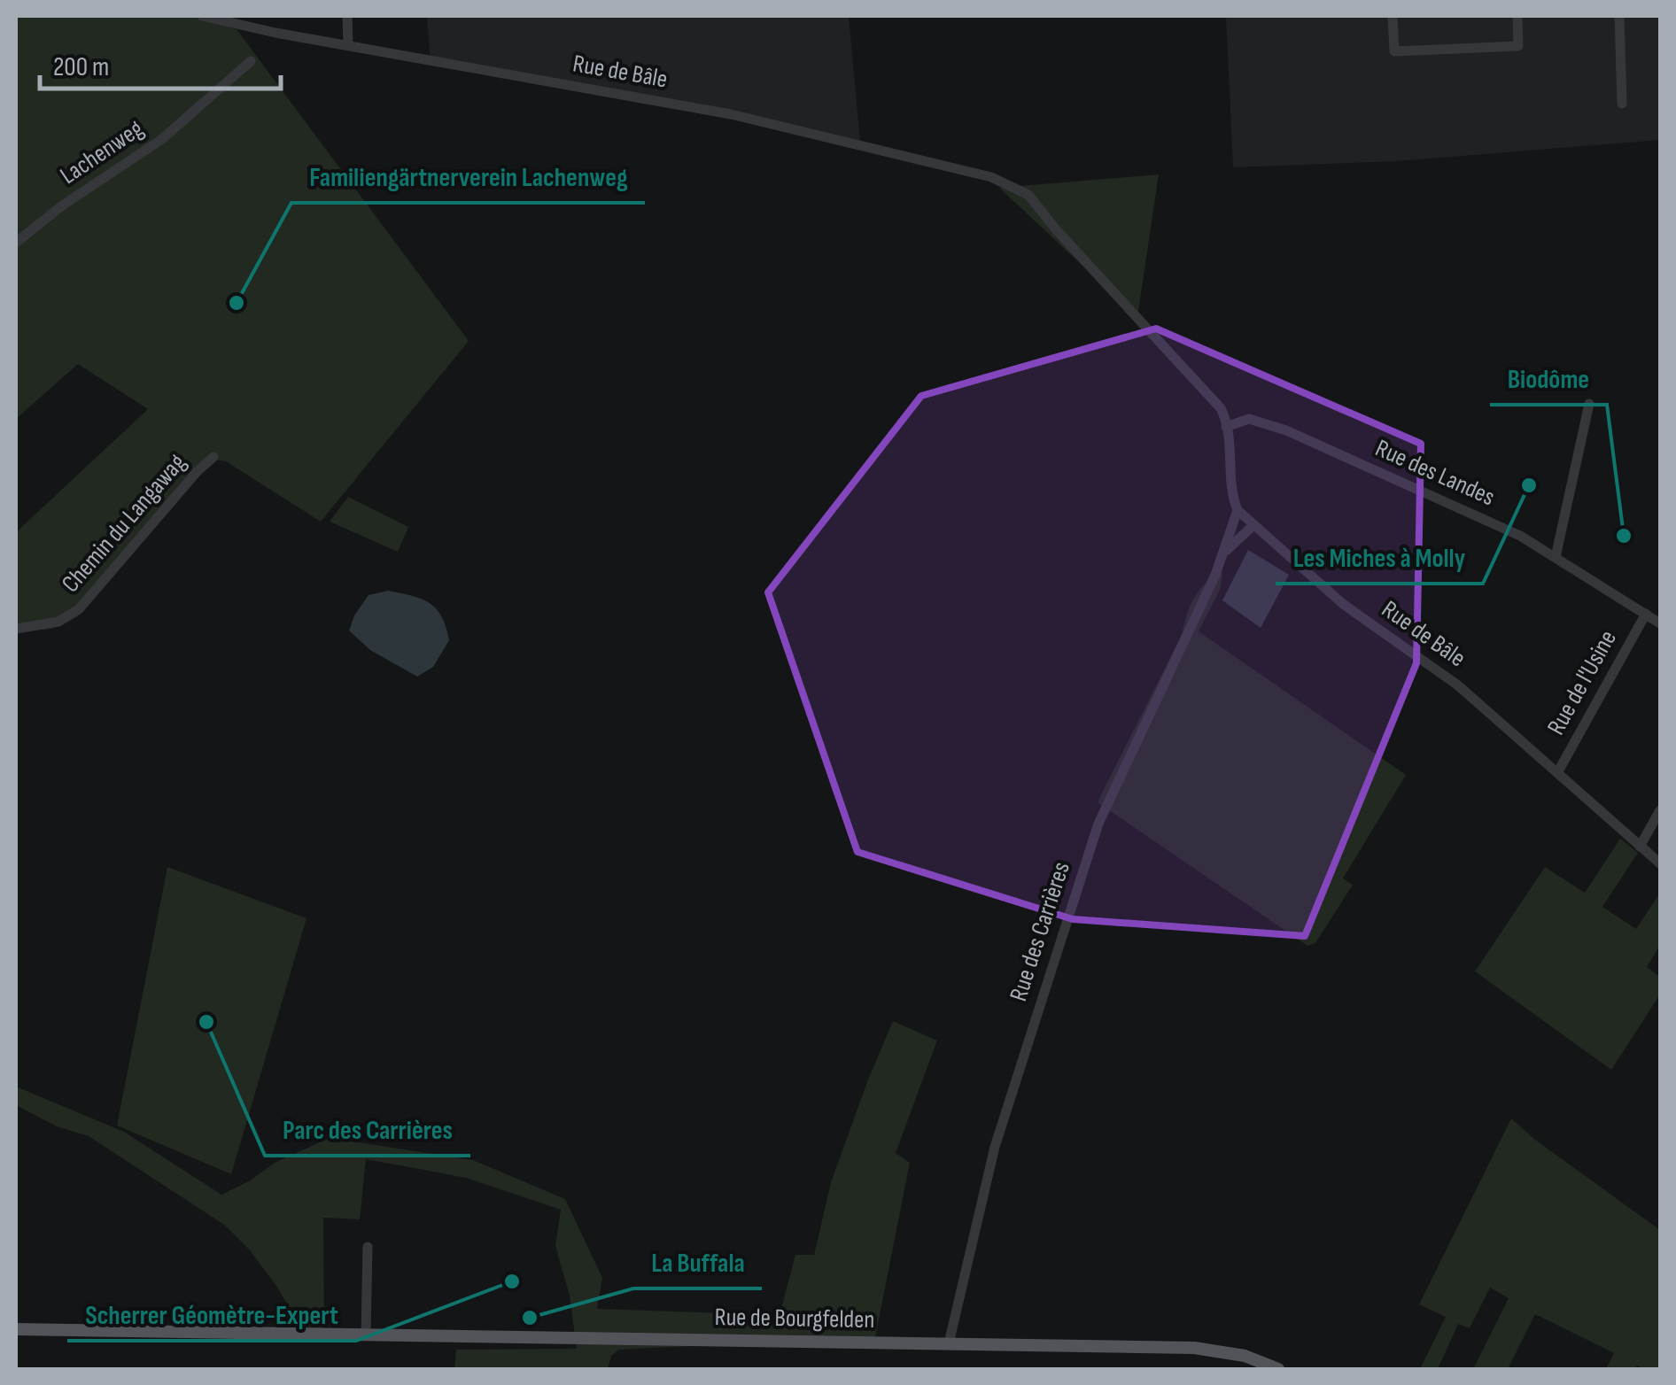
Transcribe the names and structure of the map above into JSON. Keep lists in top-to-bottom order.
{
  "streets": {
    "main road": ["Rue de Bourgfelden"],
    "street": [
      "Rue de Bâle",
      "Lachenweg",
      "Rue des Landes",
      "Chemin du Langawag",
      "Rue de l'Usine",
      "Rue des Carrières"
    ]
  },
  "crossings": [
    ["Rue de Bâle", "Rue des Landes"],
    ["Rue de Bâle", "Rue de l'Usine"],
    ["Rue de Bâle", "Rue des Carrières"],
    ["Rue des Landes", "Rue de l'Usine"],
    ["Rue des Carrières", "Rue de Bourgfelden"]
  ],
  "places": [
    "Familiengärtnerverein Lachenweg",
    "Les Miches à Molly",
    "Biodôme",
    "Parc des Carrières",
    "Scherrer Géomètre-Expert",
    "La Buffala"
  ],
  "scale_bar": "200 m"
}
